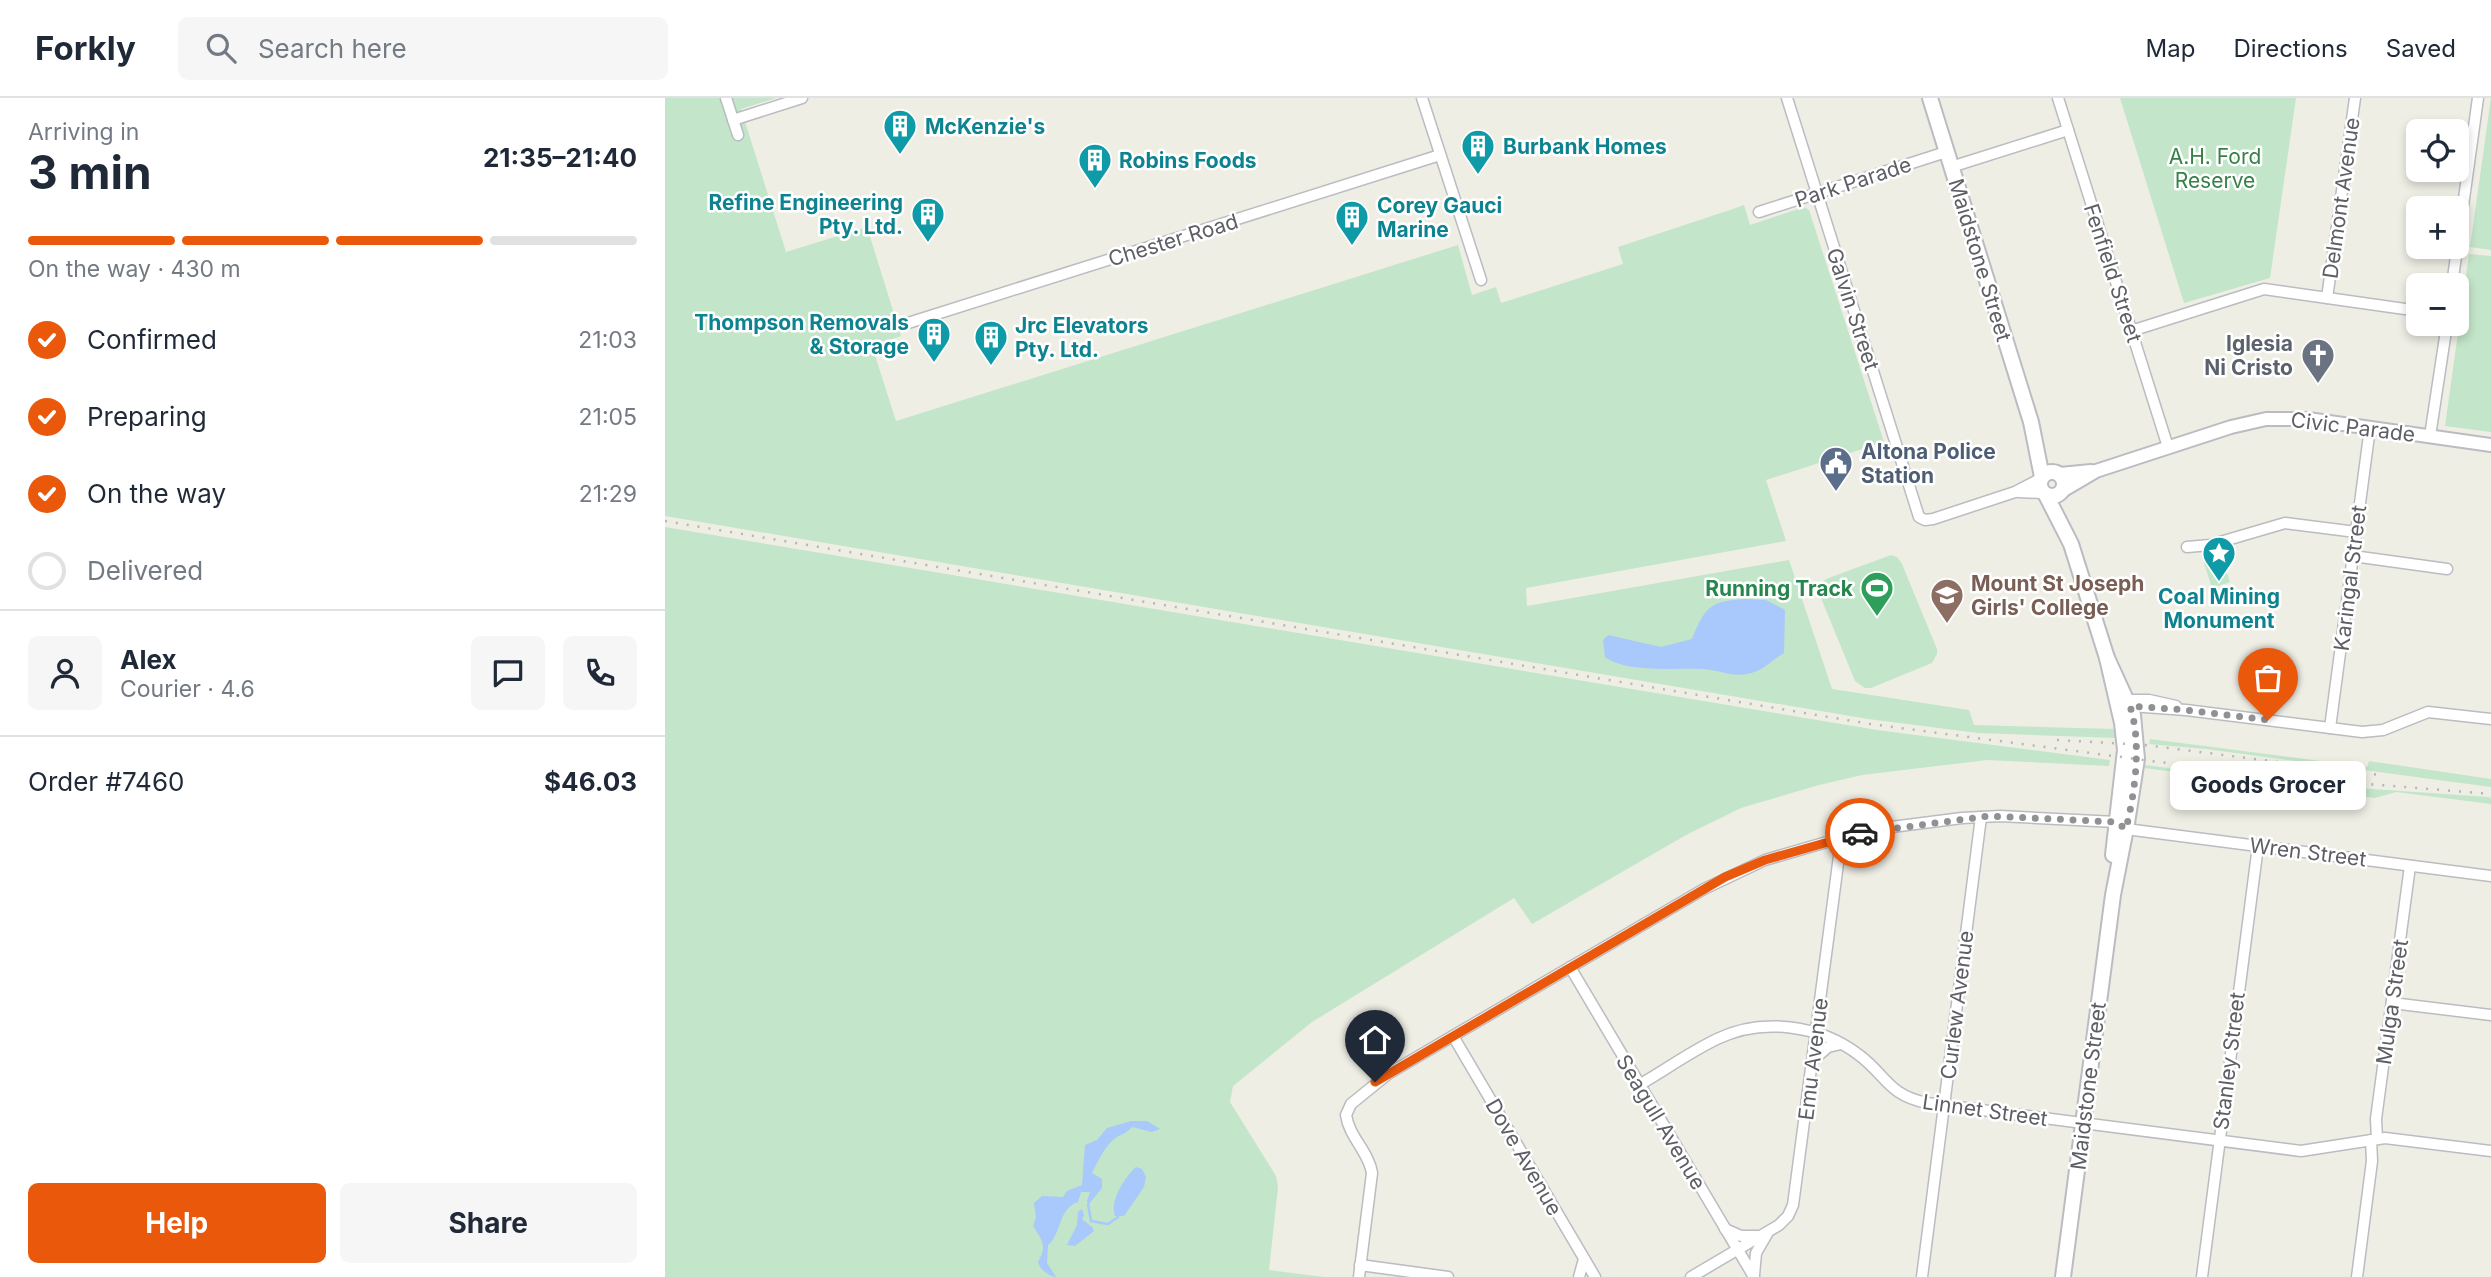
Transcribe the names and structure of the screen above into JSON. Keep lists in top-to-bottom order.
{
  "streets": {
    "main road": ["Maidstone Street"],
    "street": [
      "Park Parade",
      "Delmont Avenue",
      "Chester Road",
      "Fenfield Street",
      "Galvin Street",
      "Civic Parade",
      "Karingal Street",
      "Wren Street",
      "Mulga Street",
      "Curlew Avenue",
      "Emu Avenue",
      "Stanley Street",
      "Linnet Street",
      "Seagull Avenue",
      "Dove Avenue"
    ]
  },
  "crossings": [
    ["Park Parade", "Maidstone Street"],
    ["Park Parade", "Galvin Street"],
    ["Maidstone Street", "Galvin Street"],
    ["Maidstone Street", "Civic Parade"],
    ["Maidstone Street", "Wren Street"],
    ["Maidstone Street", "Linnet Street"],
    ["Fenfield Street", "Civic Parade"],
    ["Galvin Street", "Civic Parade"],
    ["Civic Parade", "Karingal Street"],
    ["Wren Street", "Mulga Street"],
    ["Wren Street", "Curlew Avenue"],
    ["Wren Street", "Emu Avenue"],
    ["Wren Street", "Stanley Street"],
    ["Wren Street", "Seagull Avenue"],
    ["Wren Street", "Dove Avenue"],
    ["Mulga Street", "Linnet Street"],
    ["Curlew Avenue", "Linnet Street"],
    ["Emu Avenue", "Linnet Street"],
    ["Emu Avenue", "Seagull Avenue"],
    ["Stanley Street", "Linnet Street"],
    ["Linnet Street", "Seagull Avenue"]
  ],
  "parks": ["A.H. Ford Reserve"],
  "places": {
    "building": [
      "McKenzie's",
      "Burbank Homes",
      "Robins Foods",
      "Refine Engineering Pty. Ltd.",
      "Corey Gauci Marine",
      "Thompson Removals & Storage",
      "Jrc Elevators Pty. Ltd."
    ],
    "church": ["Iglesia Ni Cristo"],
    "public building": ["Altona Police Station"],
    "place": ["Coal Mining Monument"],
    "sports": ["Running Track"],
    "school or university": ["Mount St Joseph Girls' College"],
    "other": ["Goods Grocer"]
  },
  "page": {
    "header": "Forkly",
    "search": "Search here",
    "nav": ["Map", "Directions", "Saved"],
    "heading": ["3 min", "Arriving in", "21:35–21:40"],
    "panel": [
      "Alex",
      "Courier · 4.6",
      "Order #7460",
      "$46.03"
    ],
    "map_buttons": ["+", "−"],
    "bar": "On the way · 430 m",
    "list": [
      ["Confirmed", "21:03"],
      ["Preparing", "21:05"],
      ["On the way", "21:29"],
      "Delivered"
    ],
    "bubble": "Goods Grocer",
    "buttons": ["Help", "Share"]
  }
}
